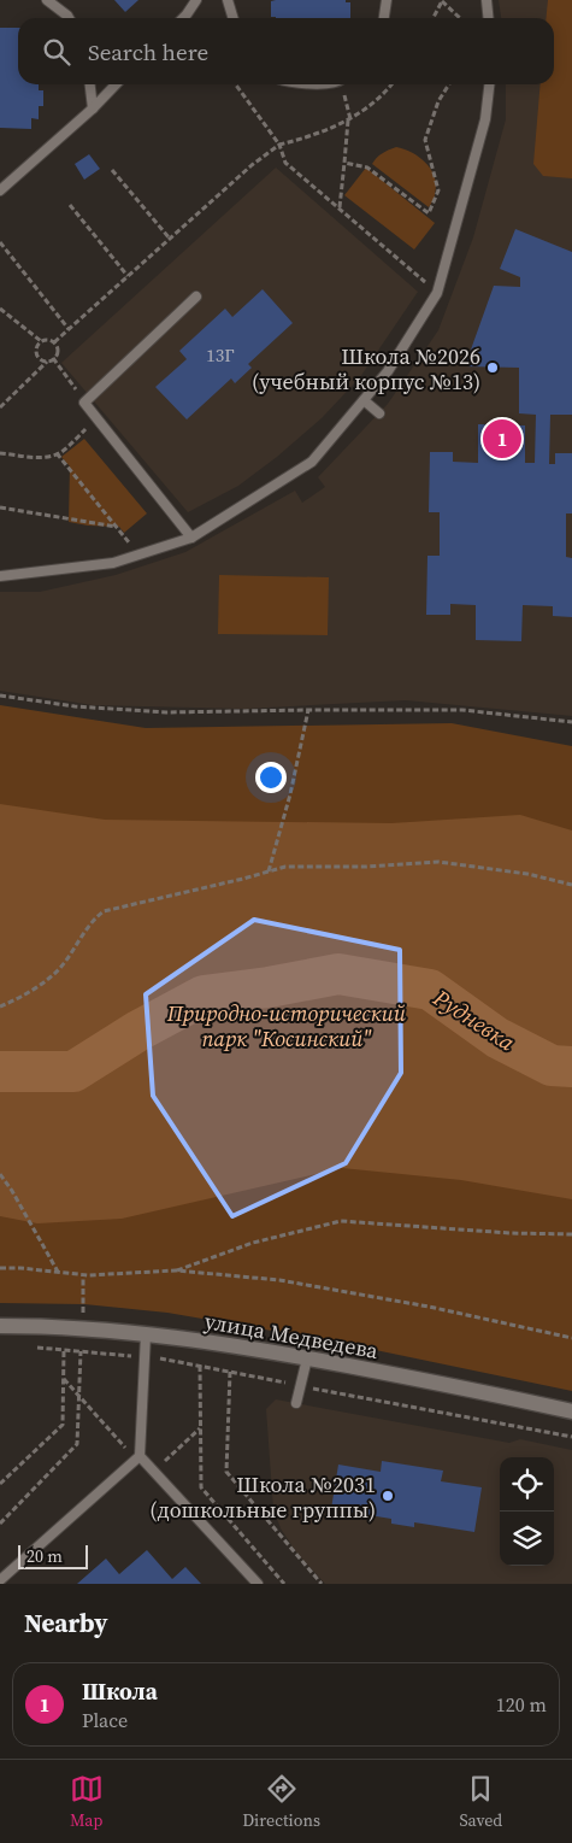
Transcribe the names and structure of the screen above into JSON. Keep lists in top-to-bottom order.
{
  "streets": {
    "street": ["улица Медведева"]
  },
  "water": ["Рудневка"],
  "parks": ["Природно-исторический парк \"Косинский\""],
  "places": ["Школа №2026 (учебный корпус №13)", "Школа №2031 (дошкольные группы)"],
  "house_numbers": ["13Г"],
  "scale_bar": "20 m",
  "page": {
    "search": "Search here",
    "pins": "1",
    "scale": "20 m",
    "heading": "Nearby",
    "list": [
      {
        "mark": "1",
        "name": "Школа",
        "note": "Place",
        "value": "120 m"
      }
    ],
    "nav": ["Map", "Directions", "Saved"]
  }
}
